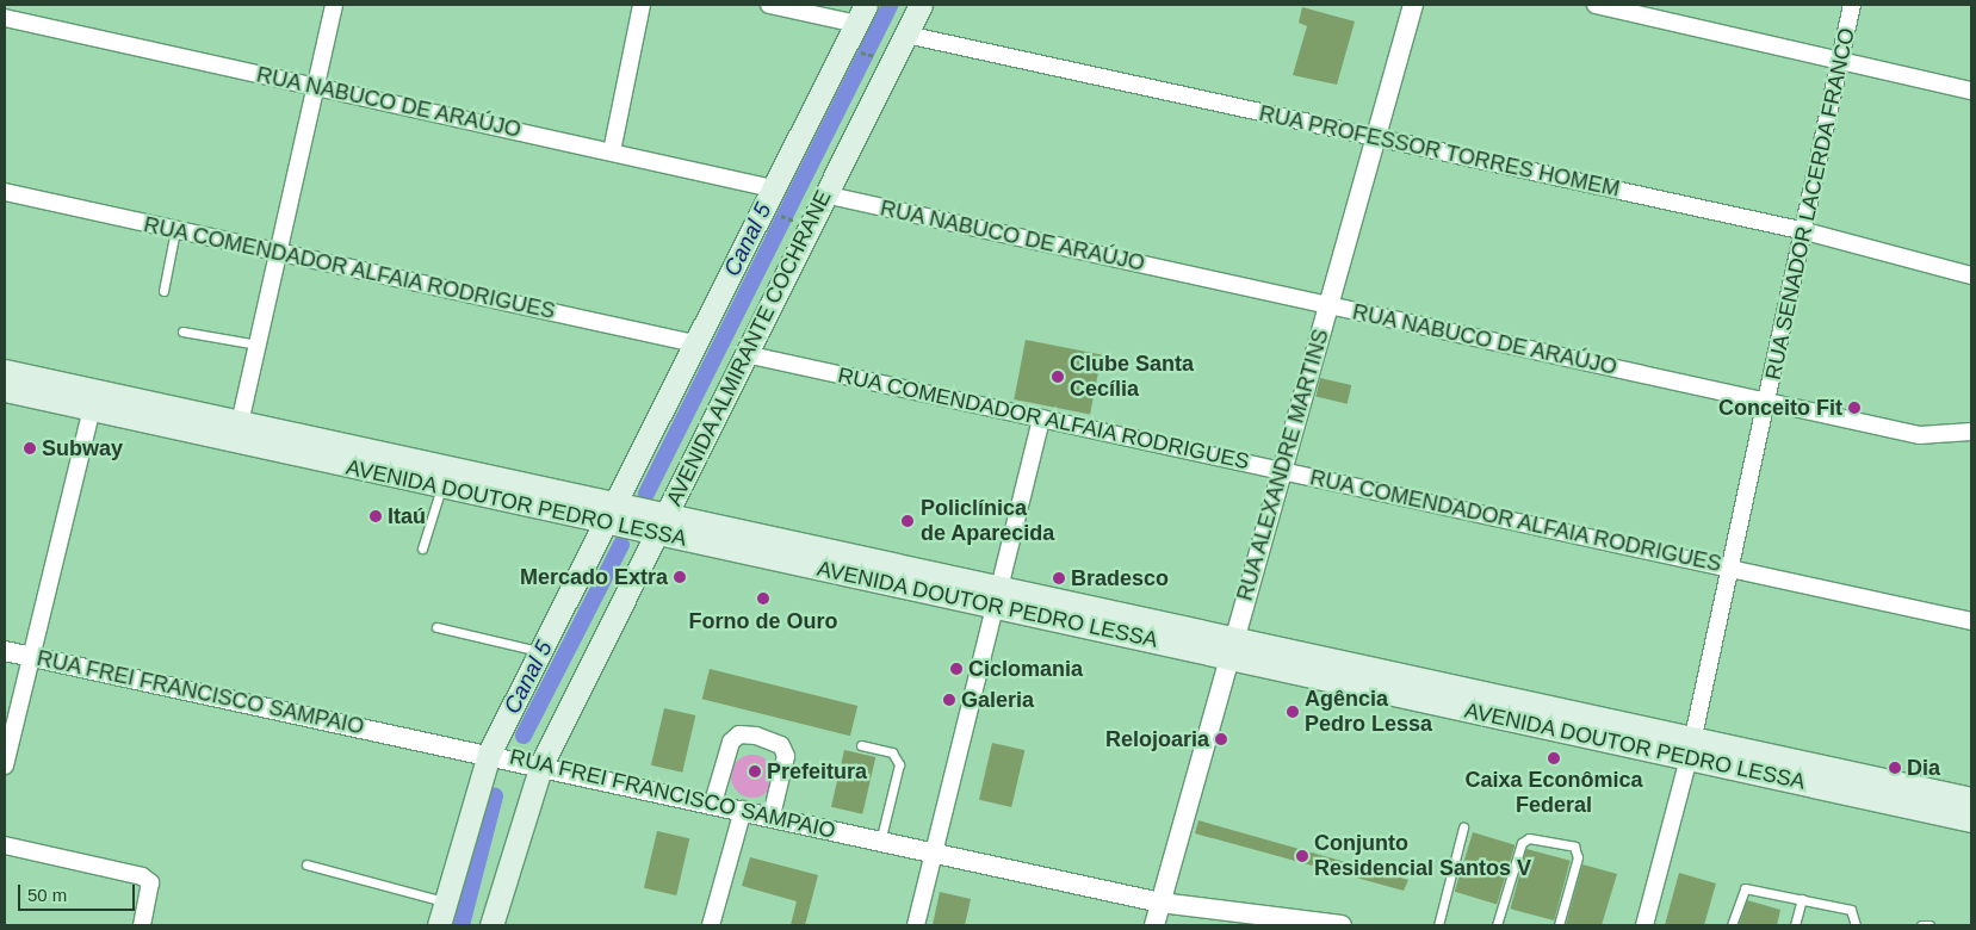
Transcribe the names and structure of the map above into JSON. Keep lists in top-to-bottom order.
{
  "streets": {
    "main road": ["AVENIDA ALMIRANTE COCHRANE", "AVENIDA DOUTOR PEDRO LESSA"],
    "street": [
      "RUA NABUCO DE ARAÚJO",
      "RUA PROFESSOR TORRES HOMEM",
      "RUA SENADOR LACERDA FRANCO",
      "RUA COMENDADOR ALFAIA RODRIGUES",
      "RUA ALEXANDRE MARTINS",
      "RUA FREI FRANCISCO SAMPAIO"
    ]
  },
  "crossings": [
    ["RUA NABUCO DE ARAÚJO", "RUA SENADOR LACERDA FRANCO"],
    ["RUA NABUCO DE ARAÚJO", "AVENIDA ALMIRANTE COCHRANE"],
    ["RUA NABUCO DE ARAÚJO", "RUA ALEXANDRE MARTINS"],
    ["RUA PROFESSOR TORRES HOMEM", "RUA SENADOR LACERDA FRANCO"],
    ["RUA PROFESSOR TORRES HOMEM", "AVENIDA ALMIRANTE COCHRANE"],
    ["RUA PROFESSOR TORRES HOMEM", "RUA ALEXANDRE MARTINS"],
    ["RUA SENADOR LACERDA FRANCO", "RUA COMENDADOR ALFAIA RODRIGUES"],
    ["RUA SENADOR LACERDA FRANCO", "AVENIDA DOUTOR PEDRO LESSA"],
    ["RUA COMENDADOR ALFAIA RODRIGUES", "AVENIDA ALMIRANTE COCHRANE"],
    ["RUA COMENDADOR ALFAIA RODRIGUES", "RUA ALEXANDRE MARTINS"],
    ["AVENIDA ALMIRANTE COCHRANE", "AVENIDA DOUTOR PEDRO LESSA"],
    ["AVENIDA ALMIRANTE COCHRANE", "RUA FREI FRANCISCO SAMPAIO"],
    ["RUA ALEXANDRE MARTINS", "AVENIDA DOUTOR PEDRO LESSA"],
    ["RUA ALEXANDRE MARTINS", "RUA FREI FRANCISCO SAMPAIO"]
  ],
  "water": ["Canal 5"],
  "places": [
    "Clube Santa Cecília",
    "Conceito Fit",
    "Subway",
    "Itaú",
    "Policlínica de Aparecida",
    "Mercado Extra",
    "Bradesco",
    "Forno de Ouro",
    "Ciclomania",
    "Galeria",
    "Agência Pedro Lessa",
    "Relojoaria",
    "Caixa Econômica Federal",
    "Dia",
    "Prefeitura",
    "Conjunto Residencial Santos V"
  ],
  "scale_bar": "50 m"
}
